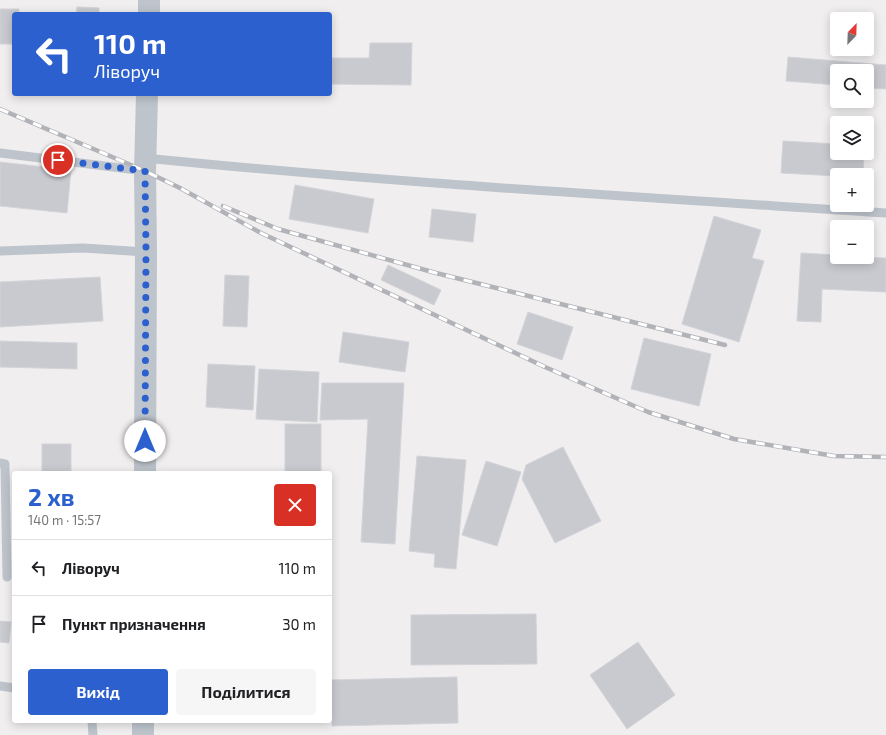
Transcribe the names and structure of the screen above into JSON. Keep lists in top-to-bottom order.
{
  "north": "top right",
  "page": {
    "map_buttons": ["+", "−"],
    "turn": ["110 m", "Ліворуч"],
    "heading": ["2 хв", "140 m · 15:57"],
    "list": [
      {
        "name": "Ліворуч",
        "value": "110 m"
      },
      {
        "name": "Пункт призначення",
        "value": "30 m"
      }
    ],
    "buttons": ["Вихід", "Поділитися"]
  }
}
